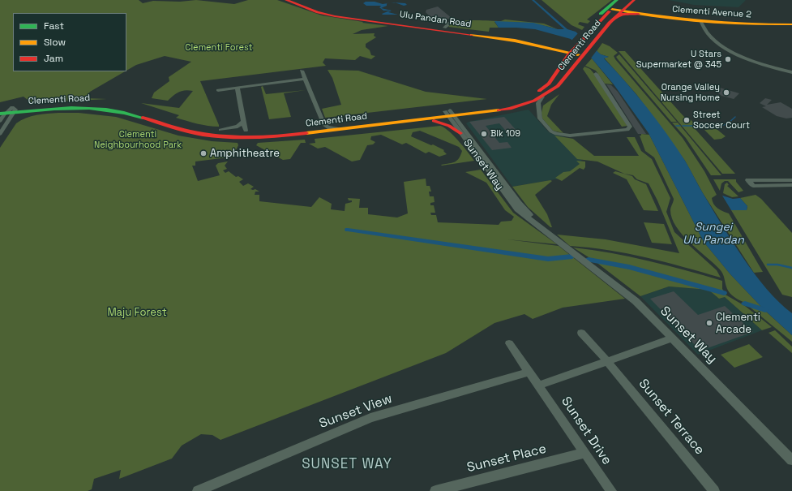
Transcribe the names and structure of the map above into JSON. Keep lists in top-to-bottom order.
{
  "streets": {
    "main road": ["Clementi Avenue 2", "Ulu Pandan Road", "Clementi Road"],
    "street": [
      "Sunset Way",
      "Sunset View",
      "Sunset Terrace",
      "Sunset Drive",
      "Sunset Place"
    ]
  },
  "crossings": [
    ["Clementi Avenue 2", "Clementi Road"],
    ["Ulu Pandan Road", "Clementi Road"],
    ["Clementi Road", "Sunset Way"],
    ["Sunset View", "Sunset Drive"],
    ["Sunset Drive", "Sunset Place"]
  ],
  "districts": ["SUNSET WAY"],
  "water": ["Sungei Ulu Pandan"],
  "parks": ["Clementi Forest", "Clementi Neighbourhood Park", "Maju Forest"],
  "places": [
    "U Stars Supermarket @ 345",
    "Orange Valley Nursing Home",
    "Street Soccer Court",
    "Blk 109",
    "Amphitheatre",
    "Clementi Arcade"
  ],
  "legend": ["Fast", "Slow", "Jam"]
}
